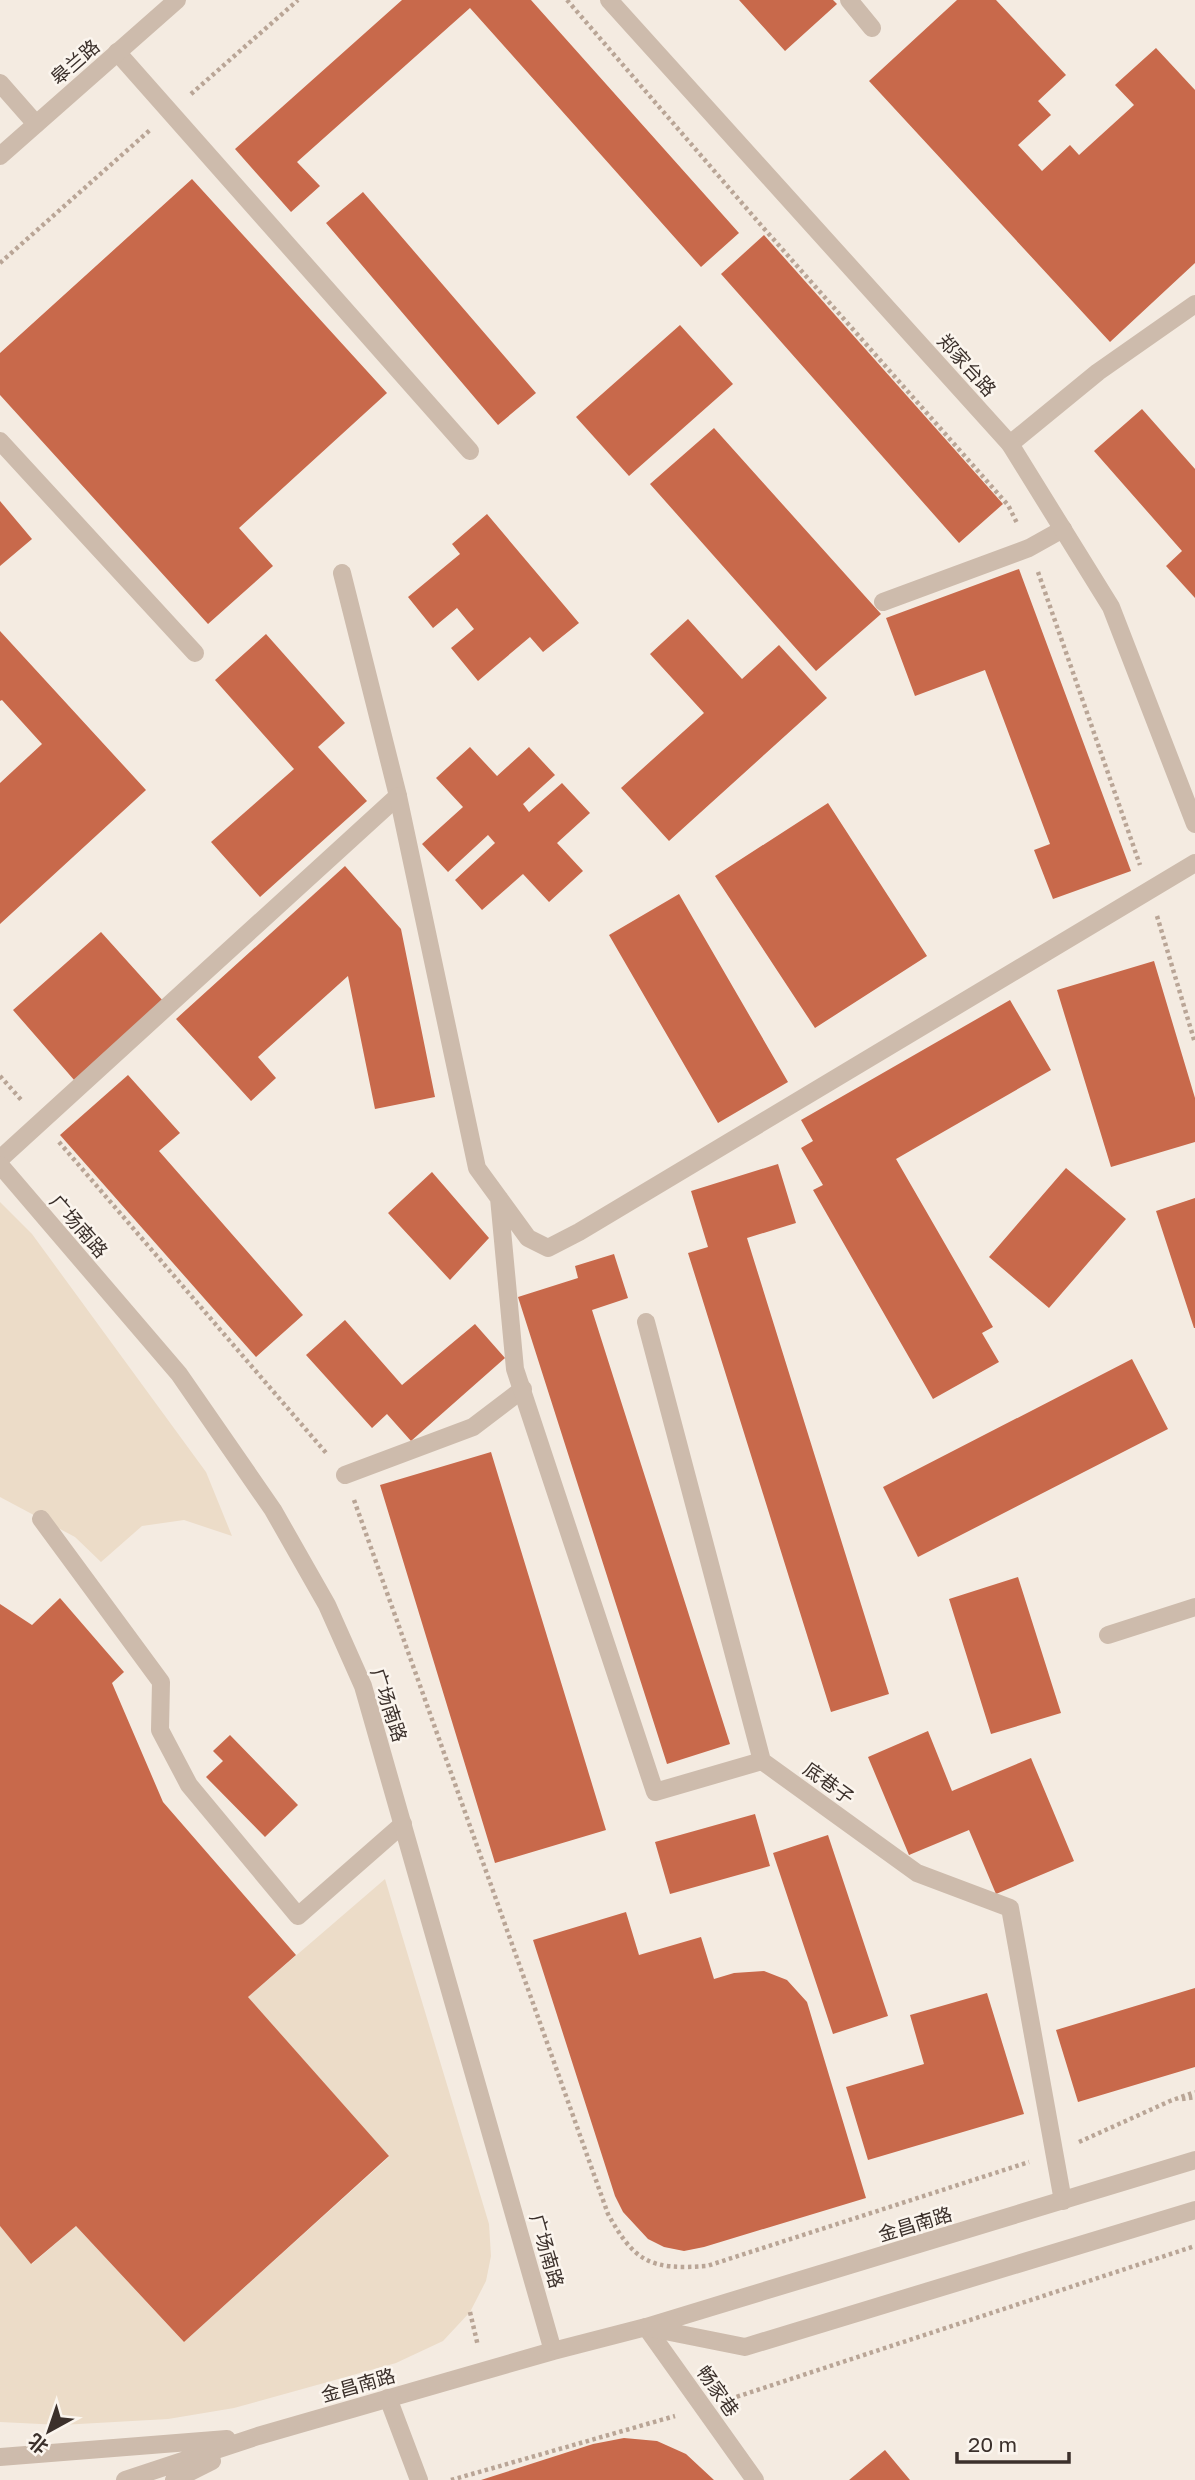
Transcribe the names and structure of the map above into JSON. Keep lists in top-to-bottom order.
{
  "streets": {
    "street": [
      "皋兰路",
      "郑家台路",
      "广场南路",
      "底巷子",
      "金昌南路",
      "畅家巷"
    ]
  },
  "crossings": [
    ["广场南路", "金昌南路"],
    ["底巷子", "金昌南路"],
    ["金昌南路", "畅家巷"]
  ],
  "scale_bar": "20 m",
  "north": "bottom left"
}
